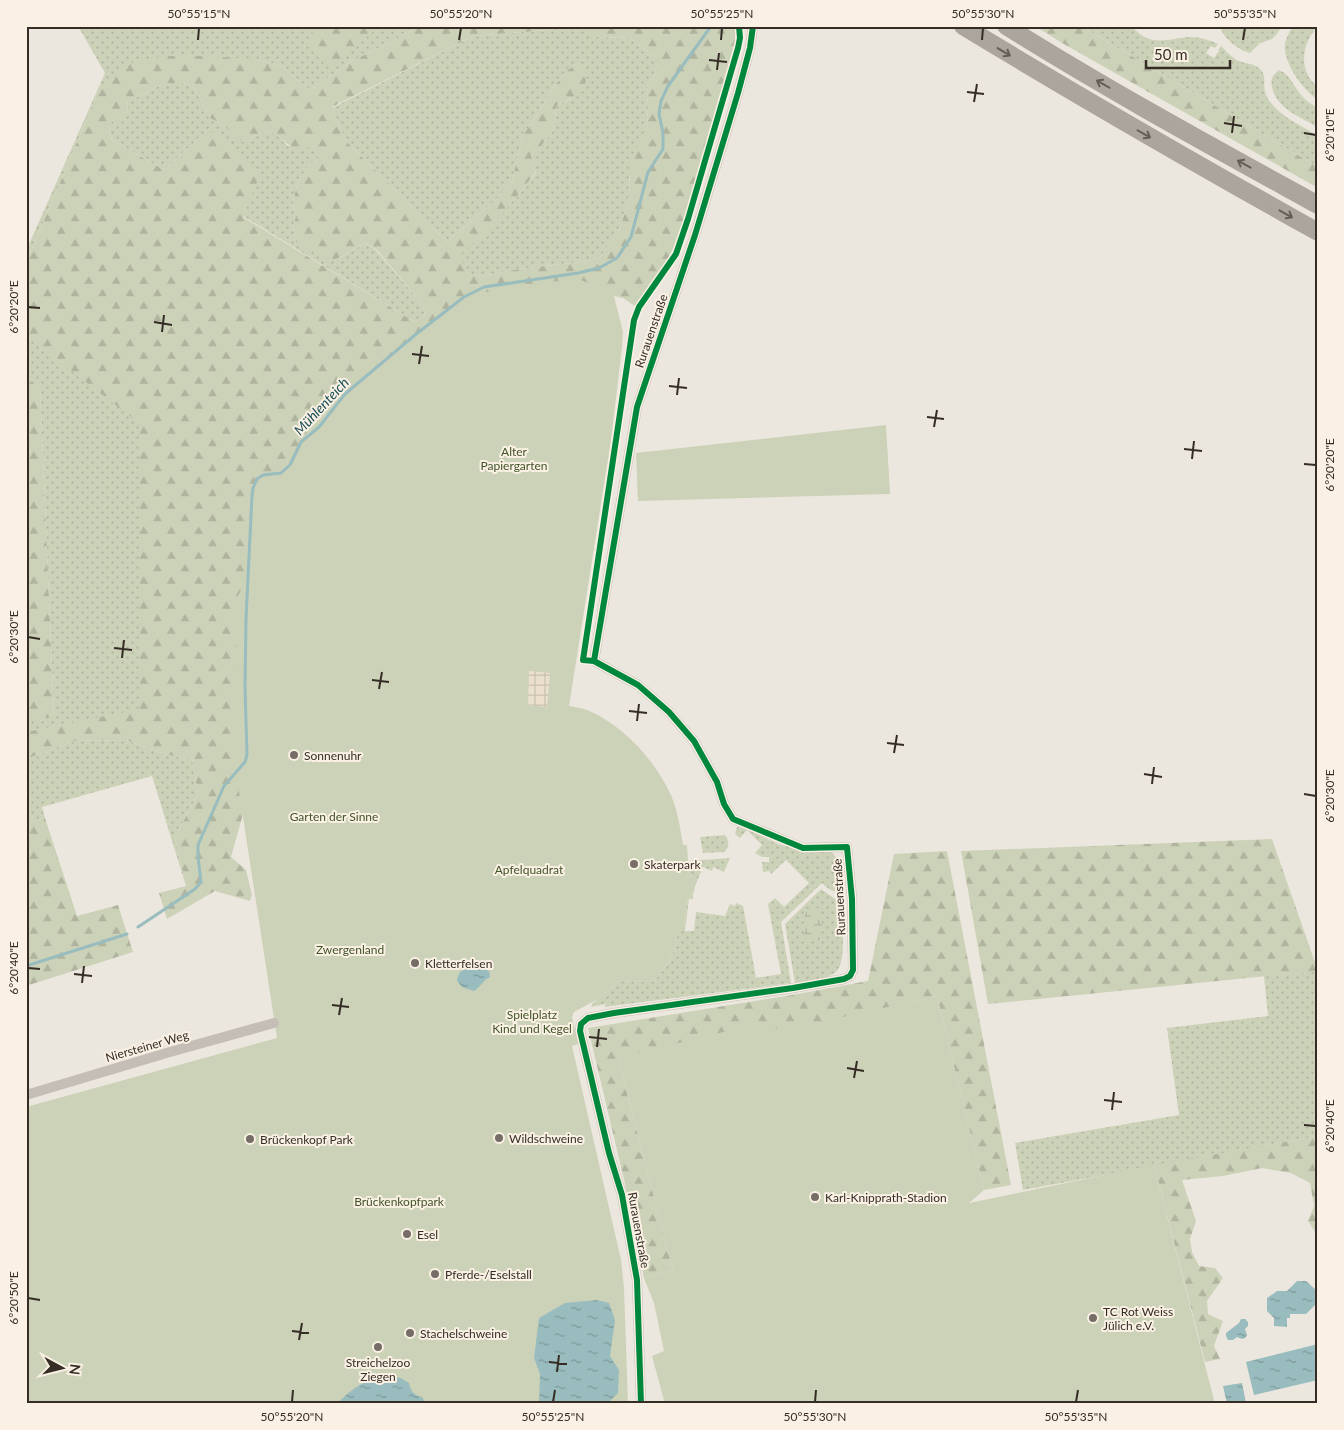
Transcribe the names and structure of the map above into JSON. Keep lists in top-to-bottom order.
{
  "streets": {
    "street": ["Rurauenstraße", "Niersteiner Weg"]
  },
  "water": ["Mühlenteich"],
  "parks": [
    "Alter Papiergarten",
    "Garten der Sinne",
    "Apfelquadrat",
    "Zwergenland",
    "Spielplatz Kind und Kegel",
    "Brückenkopfpark"
  ],
  "places": [
    "Sonnenuhr",
    "Skaterpark",
    "Kletterfelsen",
    "Wildschweine",
    "Brückenkopf Park",
    "Karl-Knipprath-Stadion",
    "Esel",
    "Pferde-/Eselstall",
    "TC Rot Weiss Jülich e.V.",
    "Stachelschweine",
    "Streichelzoo Ziegen"
  ],
  "scale_bar": "50 m",
  "north": "right",
  "coordinates": [
    "50°55'15\"N",
    "50°55'20\"N",
    "50°55'25\"N",
    "50°55'30\"N",
    "50°55'35\"N",
    "6°20'10\"E",
    "6°20'20\"E",
    "6°20'30\"E",
    "6°20'40\"E",
    "6°20'50\"E"
  ]
}
